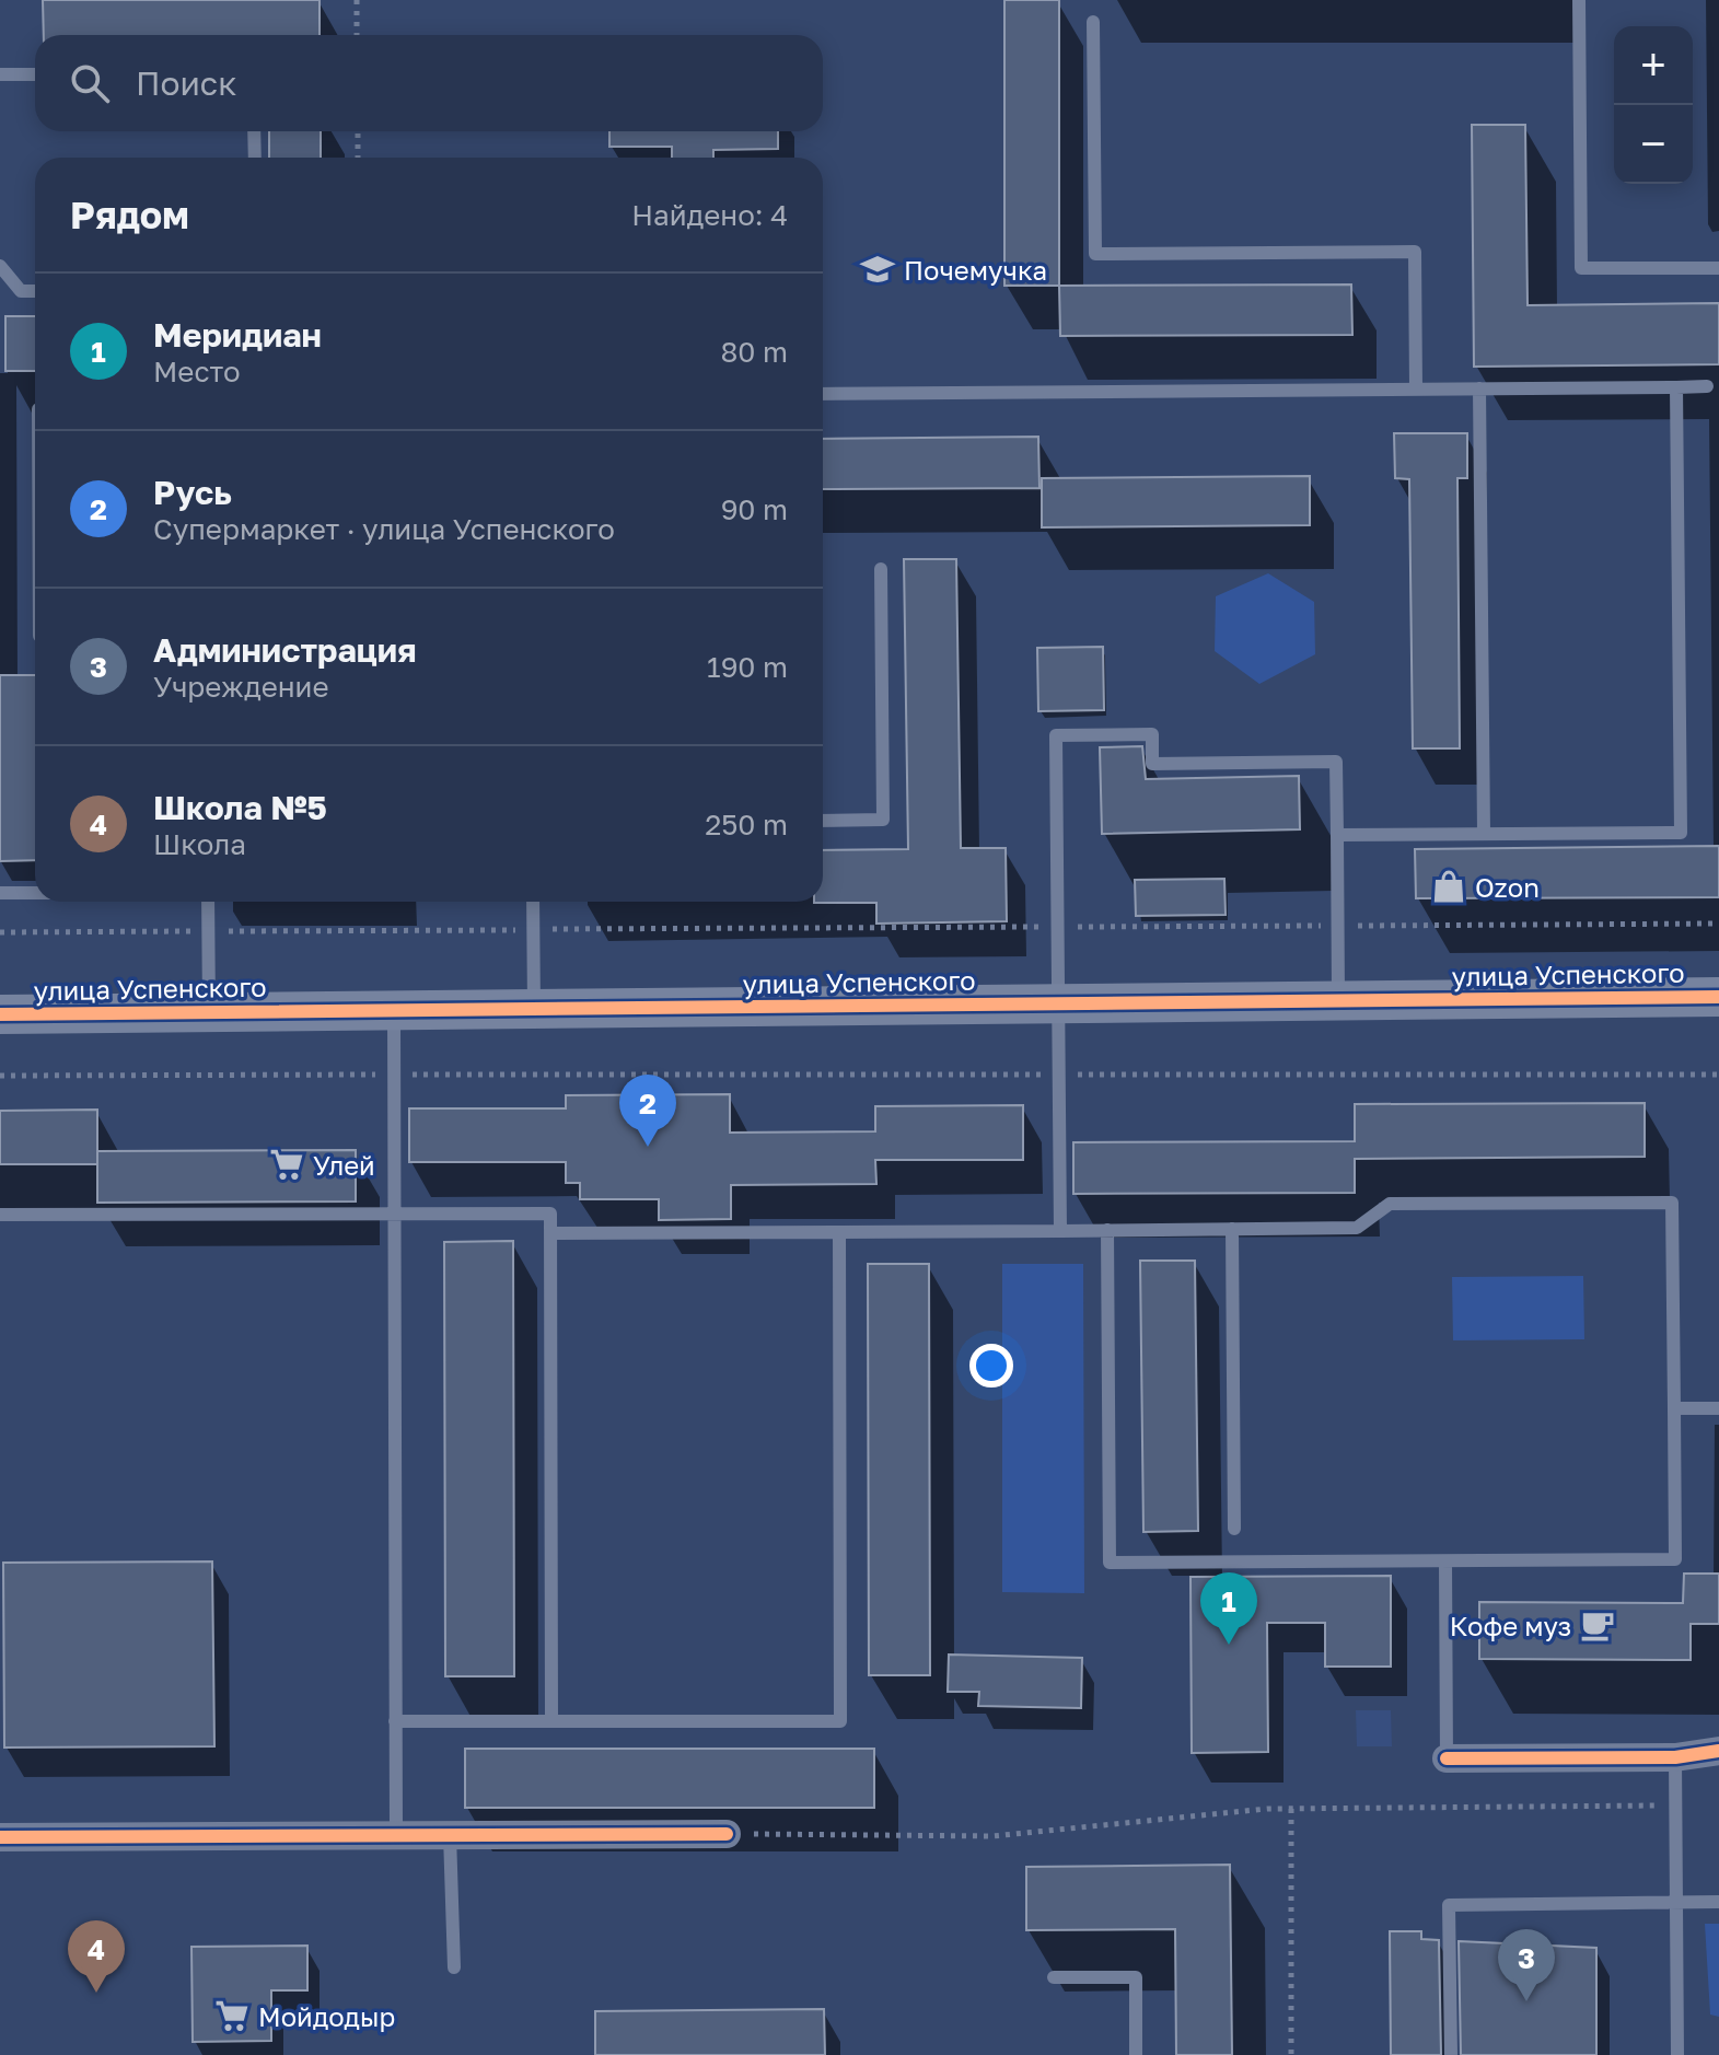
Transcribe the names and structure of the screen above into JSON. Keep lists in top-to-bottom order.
{
  "streets": {
    "street": ["улица Успенского"]
  },
  "places": {
    "school or university": ["Почемучка"],
    "shop": ["Ozon"],
    "supermarket": ["Улей", "Мойдодыр"],
    "cafe": ["Кофе муз"]
  },
  "page": {
    "map_buttons": ["+", "−"],
    "search": "Поиск",
    "heading": ["Рядом", "Найдено: 4"],
    "list": [
      {
        "mark": "1",
        "name": "Меридиан",
        "note": "Место",
        "value": "80 m"
      },
      {
        "mark": "2",
        "name": "Русь",
        "note": "Супермаркет · улица Успенского",
        "value": "90 m"
      },
      {
        "mark": "3",
        "name": "Администрация",
        "note": "Учреждение",
        "value": "190 m"
      },
      {
        "mark": "4",
        "name": "Школа №5",
        "note": "Школа",
        "value": "250 m"
      }
    ],
    "pins": [
      "2",
      "1",
      "4",
      "3"
    ]
  }
}
